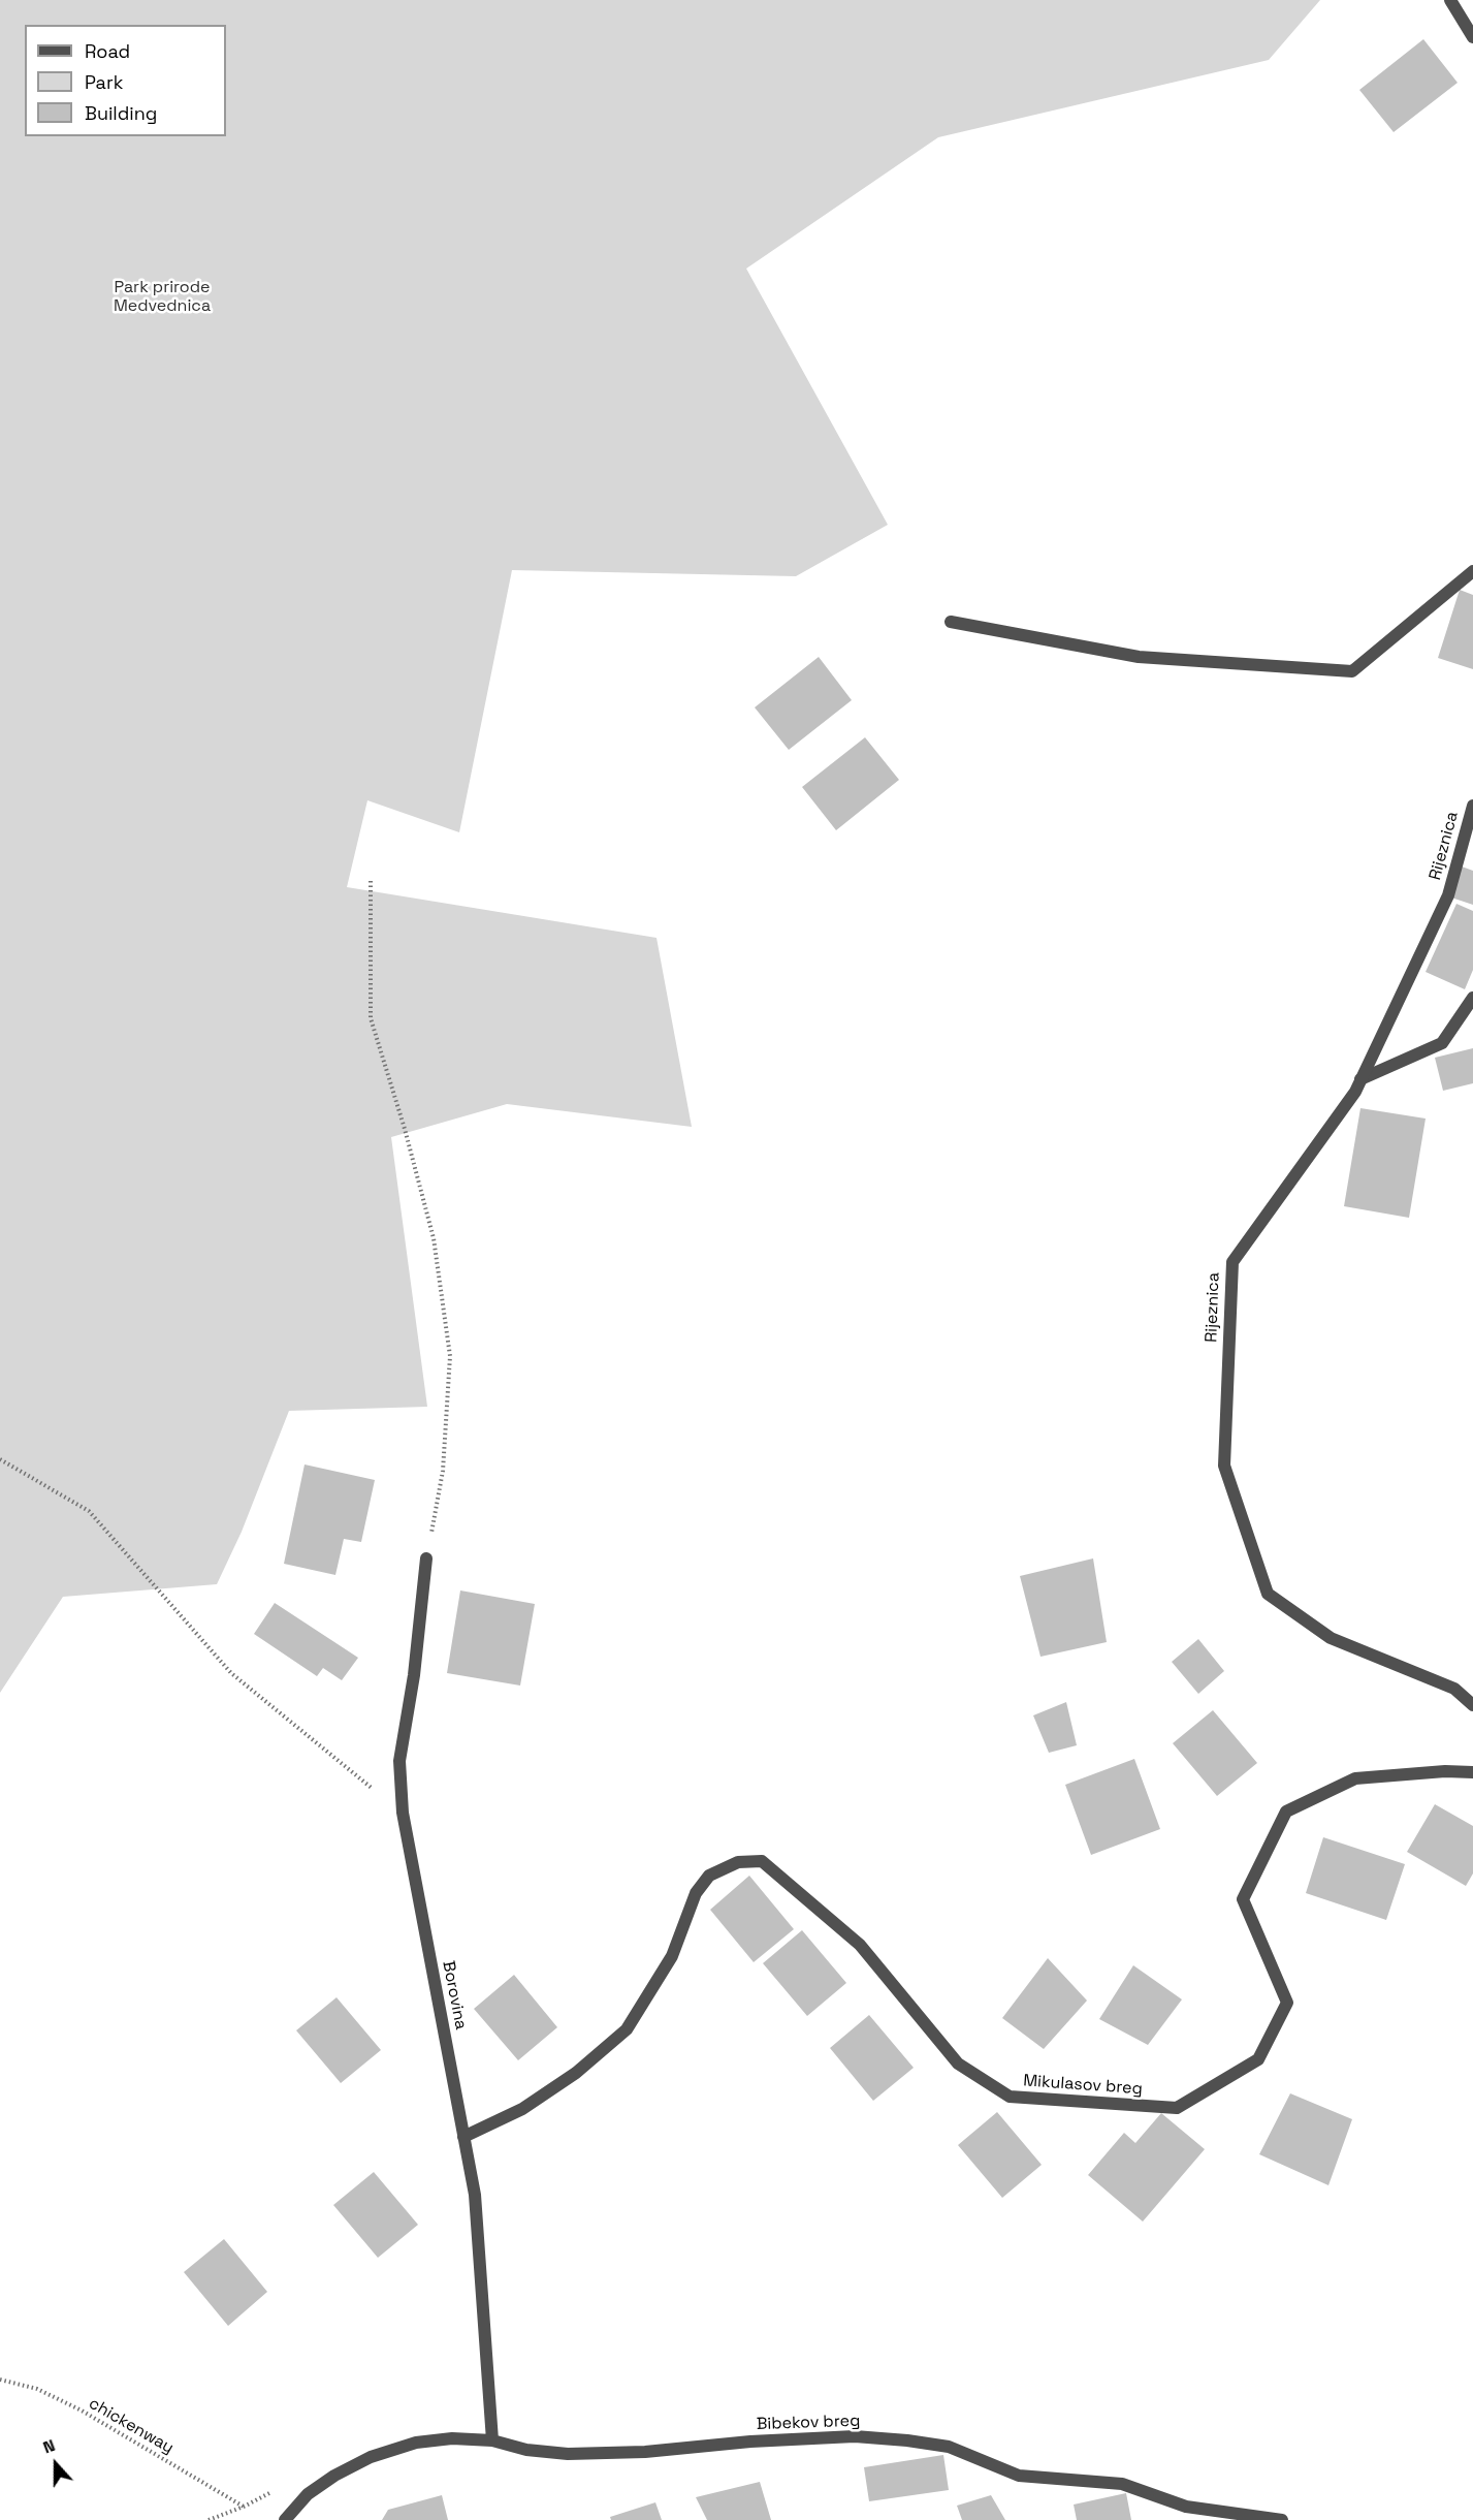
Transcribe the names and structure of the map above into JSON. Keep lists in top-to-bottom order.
{
  "streets": {
    "street": [
      "Rijeznica",
      "Borovina",
      "Mikulasov breg",
      "Bibekov breg"
    ],
    "path": ["chickenway"]
  },
  "crossings": [
    ["Borovina", "Mikulasov breg"],
    ["Borovina", "Bibekov breg"]
  ],
  "parks": ["Park prirode Medvednica"],
  "legend": ["Road", "Park", "Building"],
  "north": "top"
}
